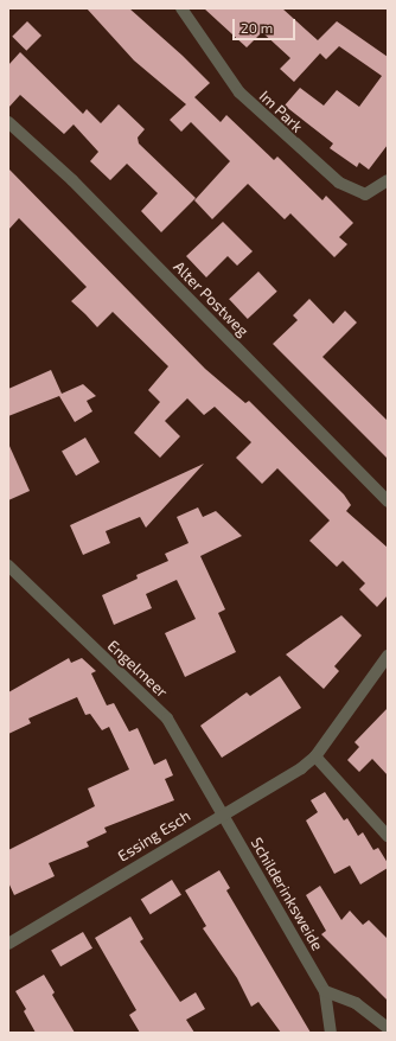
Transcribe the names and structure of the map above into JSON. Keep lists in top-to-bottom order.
{
  "streets": {
    "street": [
      "Im Park",
      "Alter Postweg",
      "Engelmeer",
      "Essing Esch",
      "Schilderinksweide"
    ]
  },
  "crossings": [
    ["Engelmeer", "Essing Esch"],
    ["Engelmeer", "Schilderinksweide"],
    ["Essing Esch", "Schilderinksweide"]
  ],
  "scale_bar": "20 m"
}
